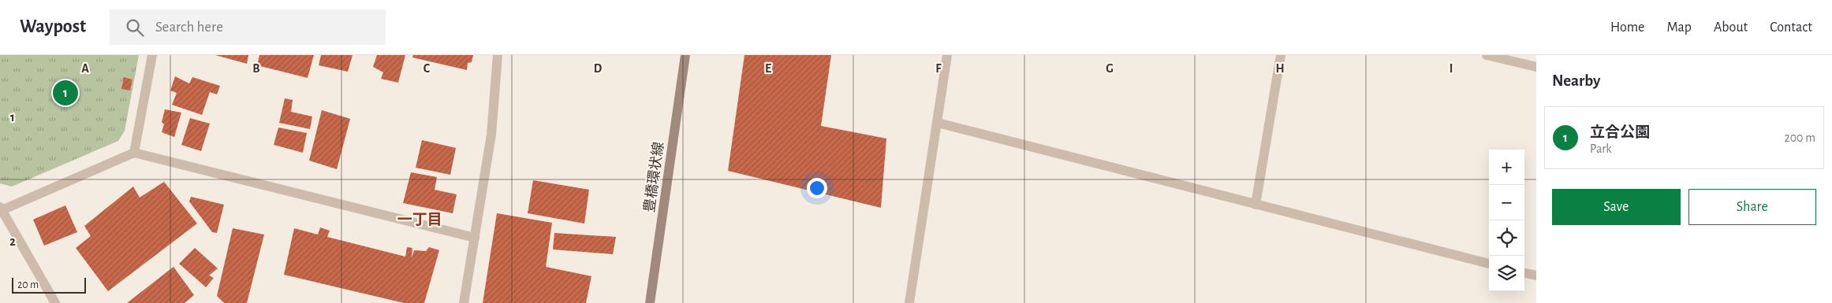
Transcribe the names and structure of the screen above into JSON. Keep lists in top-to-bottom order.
{
  "streets": {
    "main road": ["豊橋環状線"]
  },
  "districts": ["一丁目"],
  "scale_bar": "20 m",
  "page": {
    "header": "Waypost",
    "search": "Search here",
    "nav": [
      "Home",
      "Map",
      "About",
      "Contact"
    ],
    "heading": "Nearby",
    "pins": "1",
    "list": [
      {
        "mark": "1",
        "name": "立合公園",
        "note": "Park",
        "value": "200 m"
      }
    ],
    "map_buttons": ["+", "−"],
    "buttons": ["Save", "Share"],
    "scale": "20 m"
  },
  "grid": {
    "columns": [
      "A",
      "B",
      "C",
      "D",
      "E",
      "F",
      "G",
      "H",
      "I"
    ],
    "rows": ["1", "2"]
  }
}
